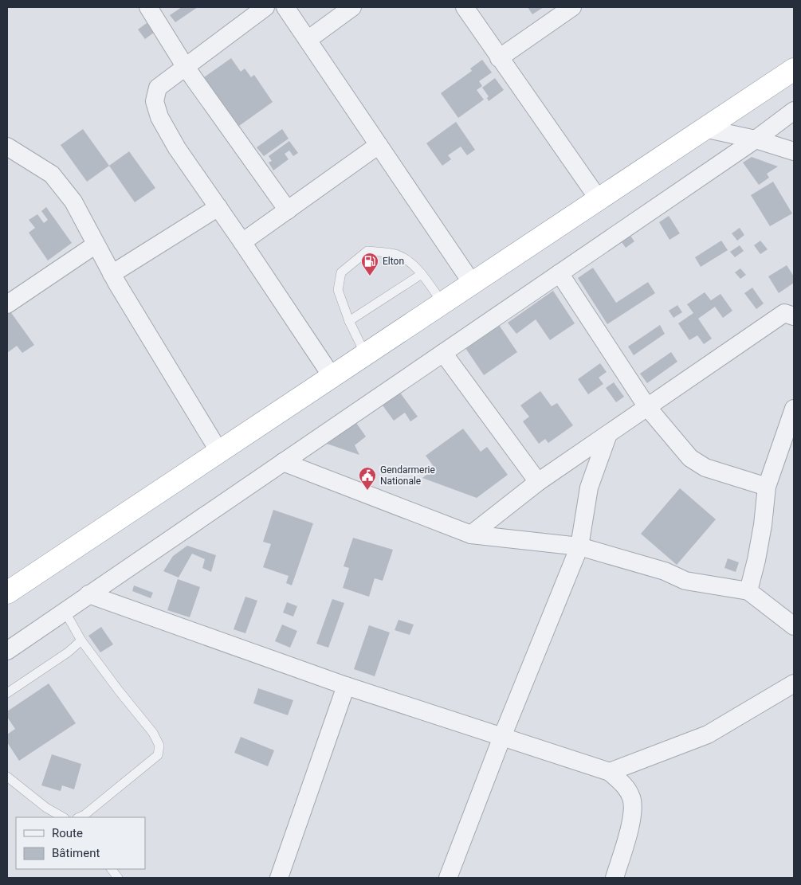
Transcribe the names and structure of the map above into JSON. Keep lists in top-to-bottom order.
{
  "places": {
    "fuel station": ["Elton"],
    "public building": ["Gendarmerie Nationale"]
  },
  "legend": ["Route", "Bâtiment"]
}
